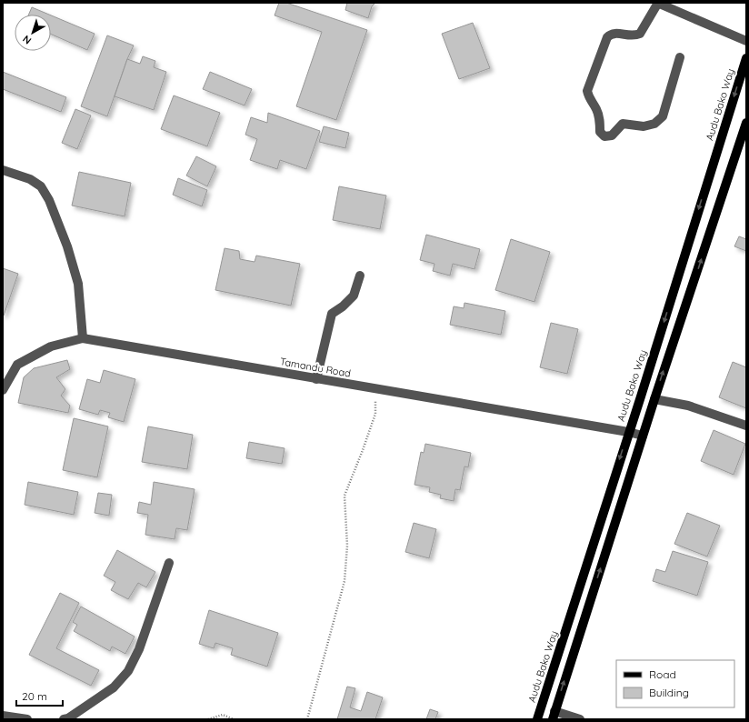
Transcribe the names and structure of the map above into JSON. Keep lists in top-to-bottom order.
{
  "streets": {
    "main road": ["Audu Bako Way"],
    "street": ["Tamandu Road"]
  },
  "crossings": [
    ["Audu Bako Way", "Tamandu Road"]
  ],
  "legend": ["Road", "Building"],
  "scale_bar": "20 m",
  "north": "bottom left"
}
